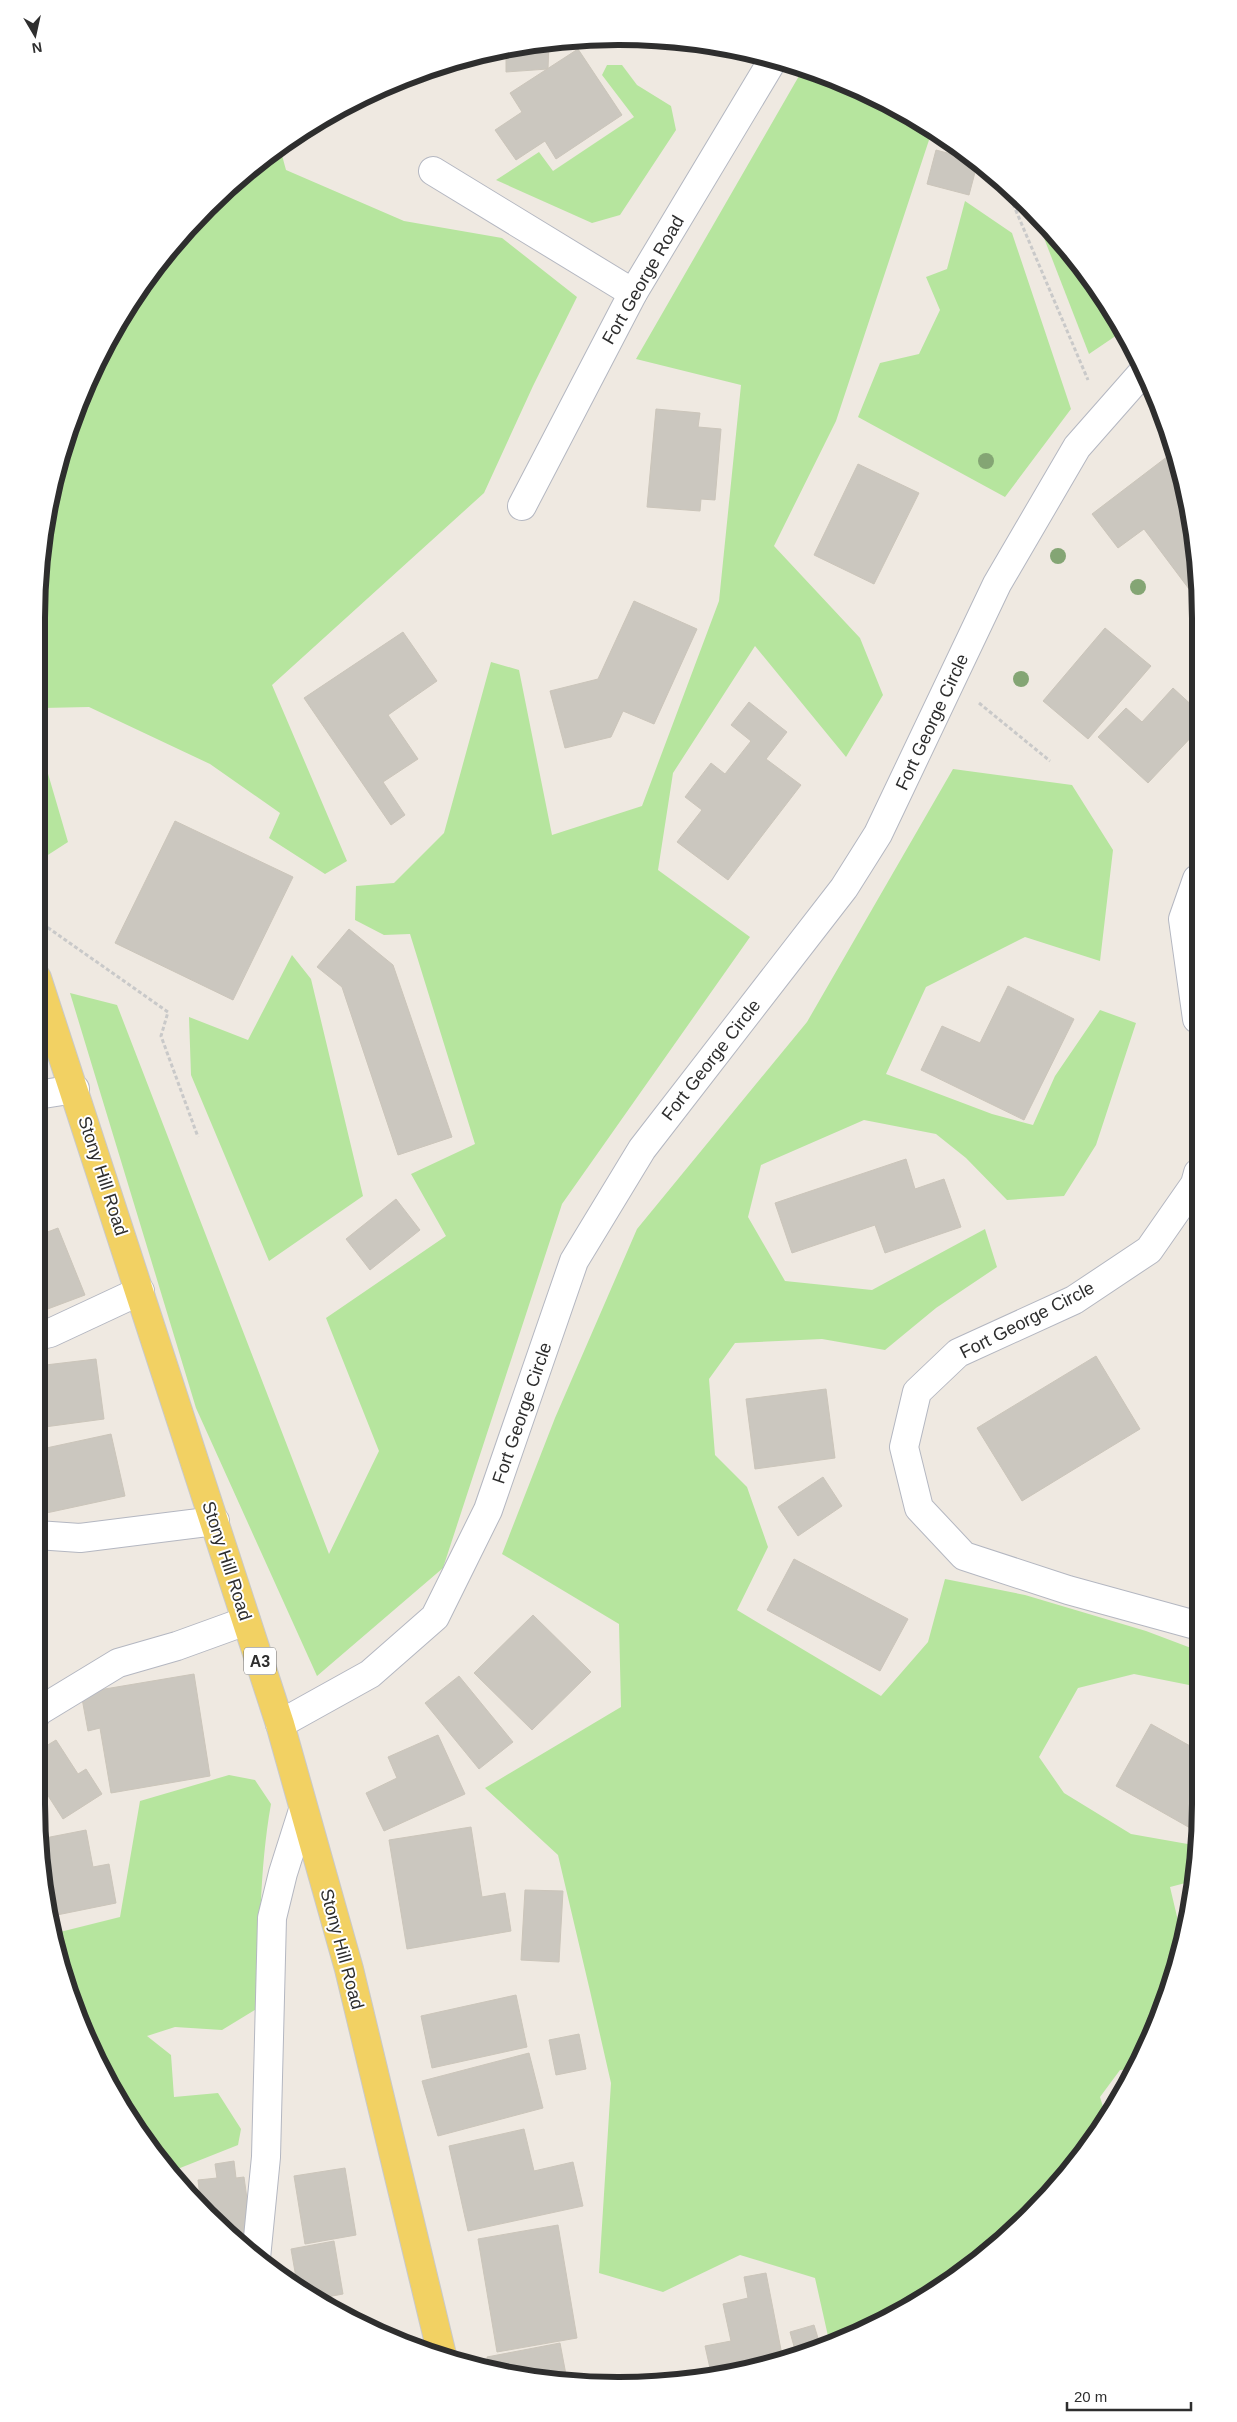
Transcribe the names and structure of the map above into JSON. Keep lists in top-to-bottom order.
{
  "streets": {
    "main road": ["Stony Hill Road", "A3"],
    "street": ["Fort George Road", "Fort George Circle"]
  },
  "crossings": [
    ["Fort George Circle", "Stony Hill Road"]
  ],
  "scale_bar": "20 m",
  "north": "bottom"
}
